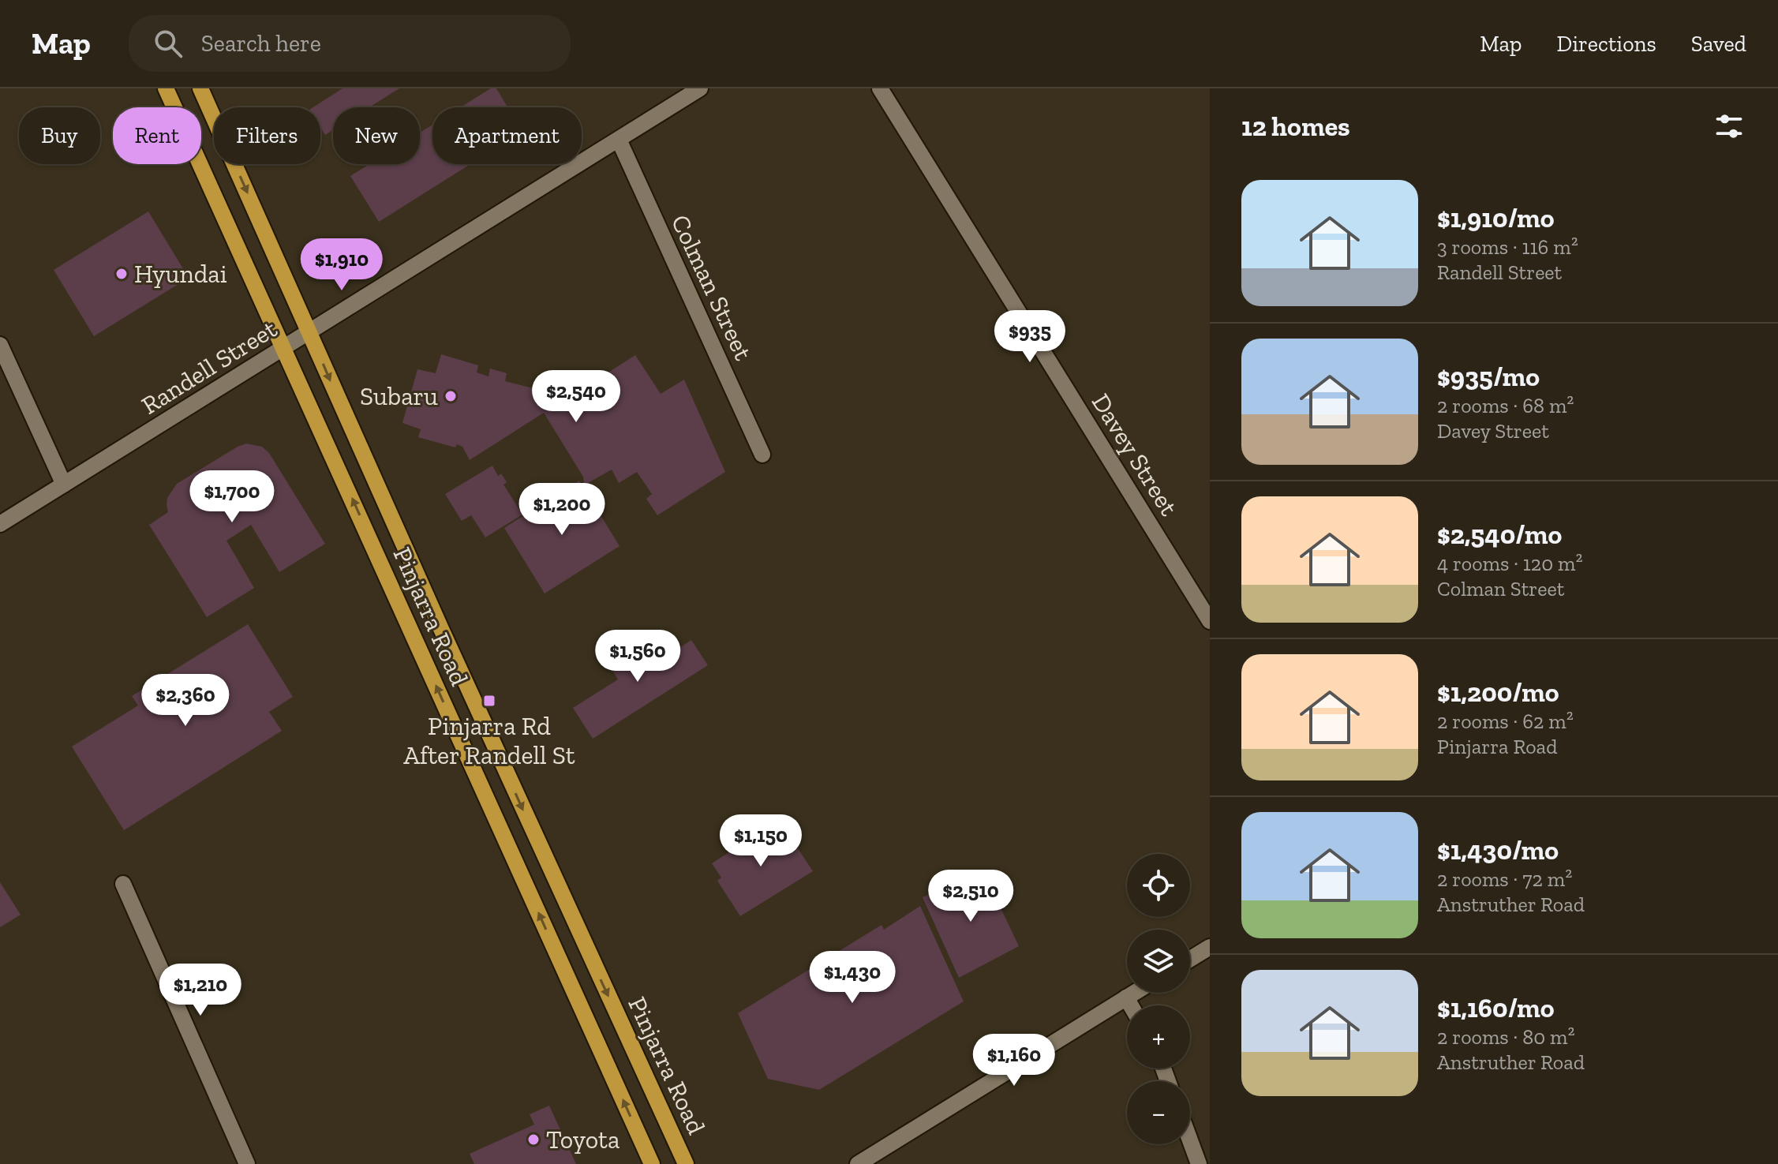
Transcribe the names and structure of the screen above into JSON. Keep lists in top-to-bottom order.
{
  "streets": {
    "main road": ["Pinjarra Road"],
    "street": ["Colman Street", "Randell Street", "Davey Street"]
  },
  "crossings": [
    ["Colman Street", "Randell Street"],
    ["Randell Street", "Pinjarra Road"]
  ],
  "places": {
    "other": ["Hyundai", "Subaru", "Toyota"],
    "transit": ["Pinjarra Rd After Randell St"]
  },
  "page": {
    "header": "Map",
    "search": "Search here",
    "nav": ["Map", "Directions", "Saved"],
    "heading": "12 homes",
    "chip": [
      "Buy",
      "Rent",
      "Filters",
      "New",
      "Apartment"
    ],
    "list": [
      {
        "name": "$1,910/mo",
        "note": "3 rooms · 116 m² · Randell Street"
      },
      {
        "name": "$935/mo",
        "note": "2 rooms · 68 m² · Davey Street"
      },
      {
        "name": "$2,540/mo",
        "note": "4 rooms · 120 m² · Colman Street"
      },
      {
        "name": "$1,200/mo",
        "note": "2 rooms · 62 m² · Pinjarra Road"
      },
      {
        "name": "$1,430/mo",
        "note": "2 rooms · 72 m² · Anstruther Road"
      },
      {
        "name": "$1,160/mo",
        "note": "2 rooms · 80 m² · Anstruther Road"
      }
    ],
    "price": [
      "$1,910",
      "$935",
      "$2,540",
      "$1,700",
      "$1,200",
      "$1,560",
      "$2,360",
      "$1,150",
      "$2,510",
      "$1,430",
      "$1,210",
      "$1,160"
    ],
    "map_buttons": ["+", "−"]
  }
}
